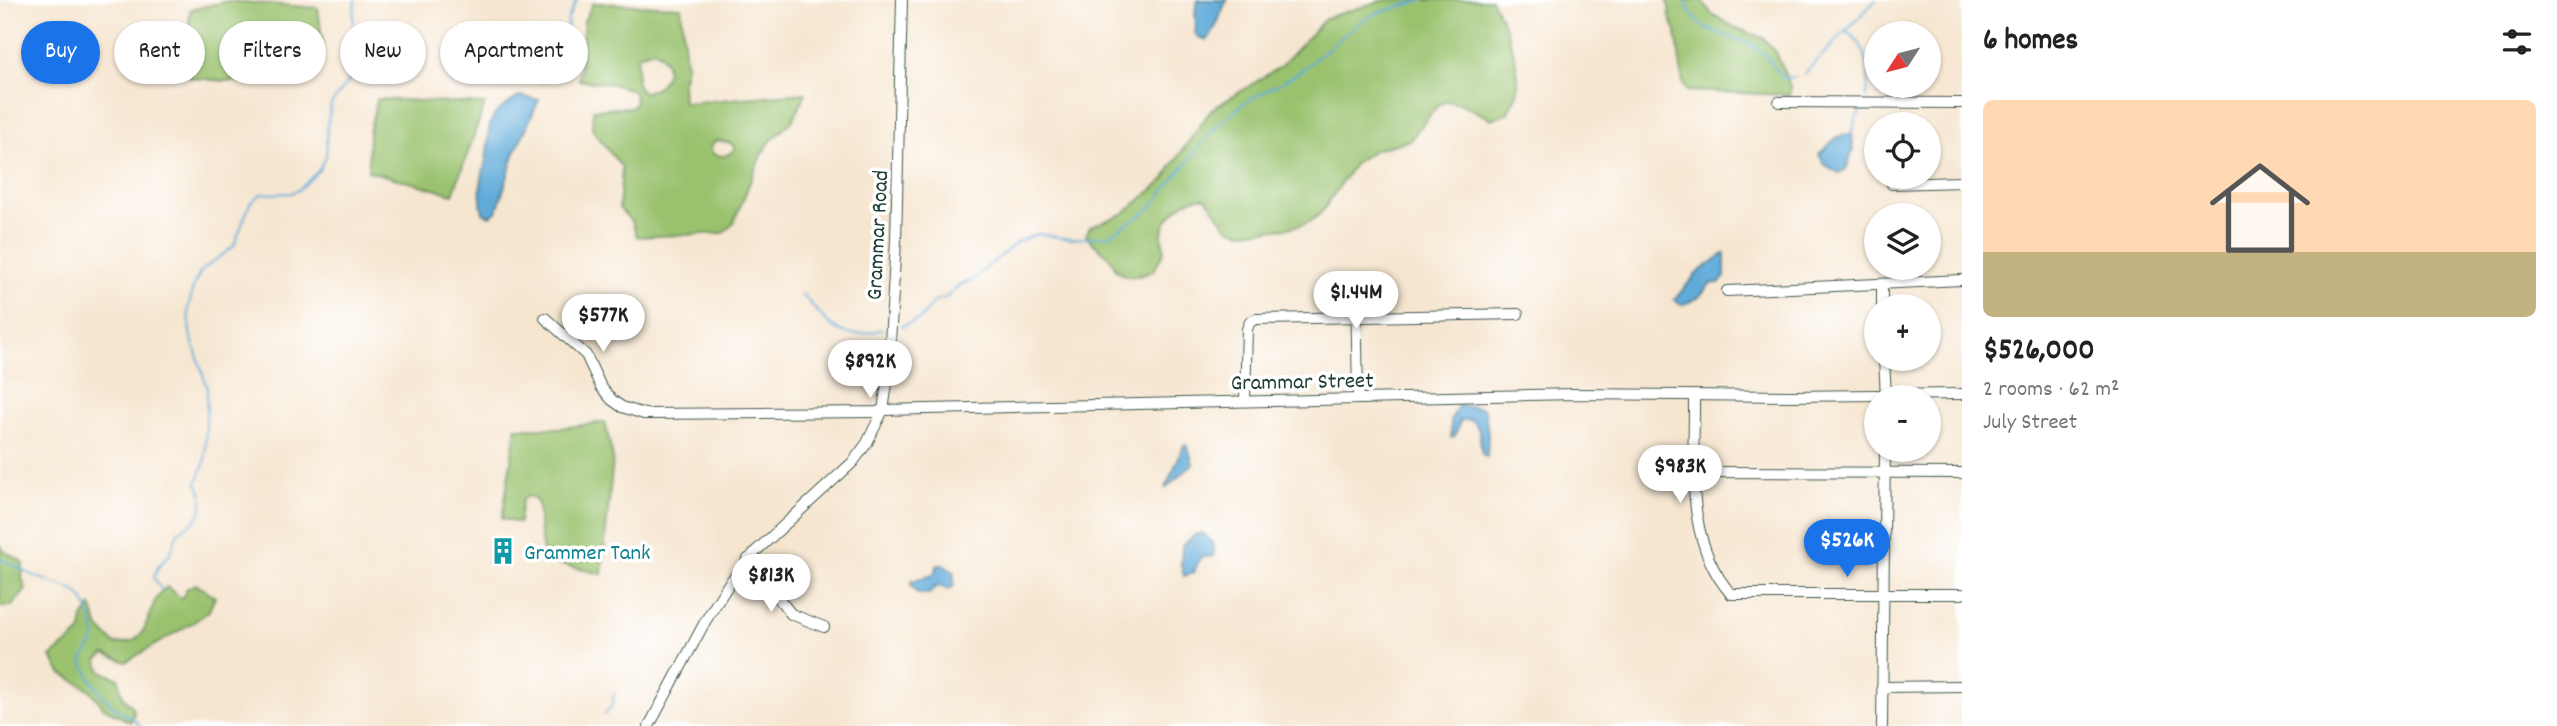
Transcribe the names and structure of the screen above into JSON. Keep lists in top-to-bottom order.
{
  "streets": {
    "street": ["Grammar Road", "Grammar Street"]
  },
  "crossings": [
    ["Grammar Road", "Grammar Street"]
  ],
  "places": {
    "building": ["Grammer Tank"]
  },
  "north": "bottom left",
  "page": {
    "heading": "6 homes",
    "map_buttons": ["+", "−"],
    "chip": [
      "Buy",
      "Rent",
      "Filters",
      "New",
      "Apartment"
    ],
    "list": [
      {
        "name": "$526,000",
        "note": "2 rooms · 62 m² · July Street"
      }
    ],
    "price": [
      "$1.44M",
      "$577K",
      "$892K",
      "$983K",
      "$526K",
      "$813K"
    ]
  }
}
